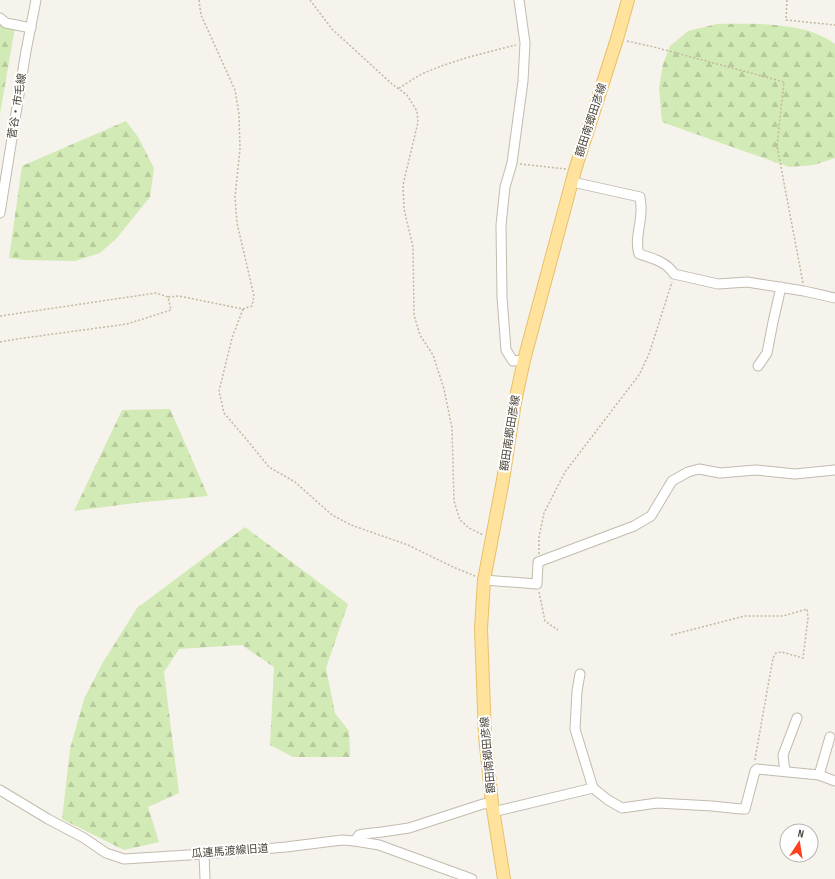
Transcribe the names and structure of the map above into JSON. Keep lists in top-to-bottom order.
{
  "streets": {
    "main road": ["額田南郷田彦線"],
    "street": ["菅谷・市毛線", "瓜連馬渡線旧道"]
  },
  "north": "top"
}
